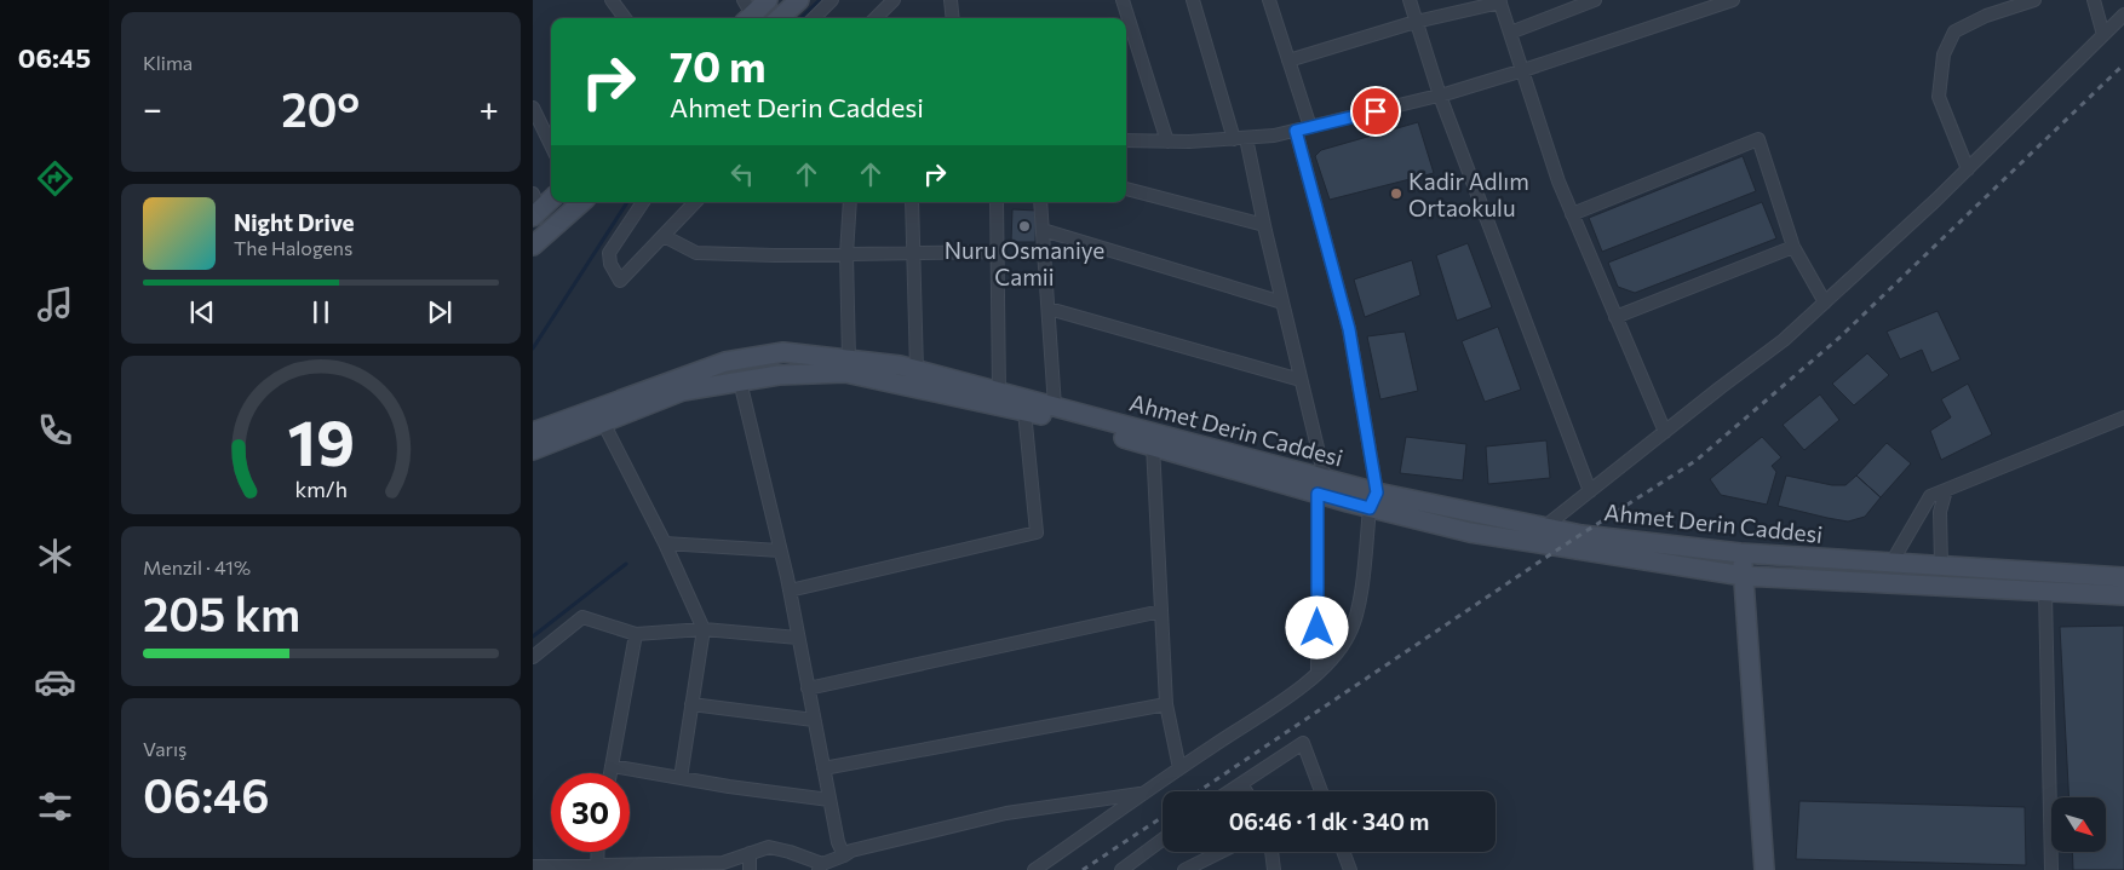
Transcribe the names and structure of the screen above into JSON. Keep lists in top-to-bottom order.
{
  "streets": {
    "main road": ["Ahmet Derin Caddesi"]
  },
  "places": ["Kadir Adlım Ortaokulu", "Nuru Osmaniye Camii"],
  "north": "bottom right",
  "page": {
    "tabs": "06:45",
    "tile": [
      "Klima",
      ["Menzil · 41%", "205 km"],
      ["Varış", "06:46"]
    ],
    "turn": ["70 m", "Ahmet Derin Caddesi"],
    "heat": ["−", "20°", "+"],
    "song": ["Night Drive", "The Halogens"],
    "limit": "30",
    "trip": "06:46 · 1 dk · 340 m",
    "gauge": ["19", "km/h"]
  }
}
